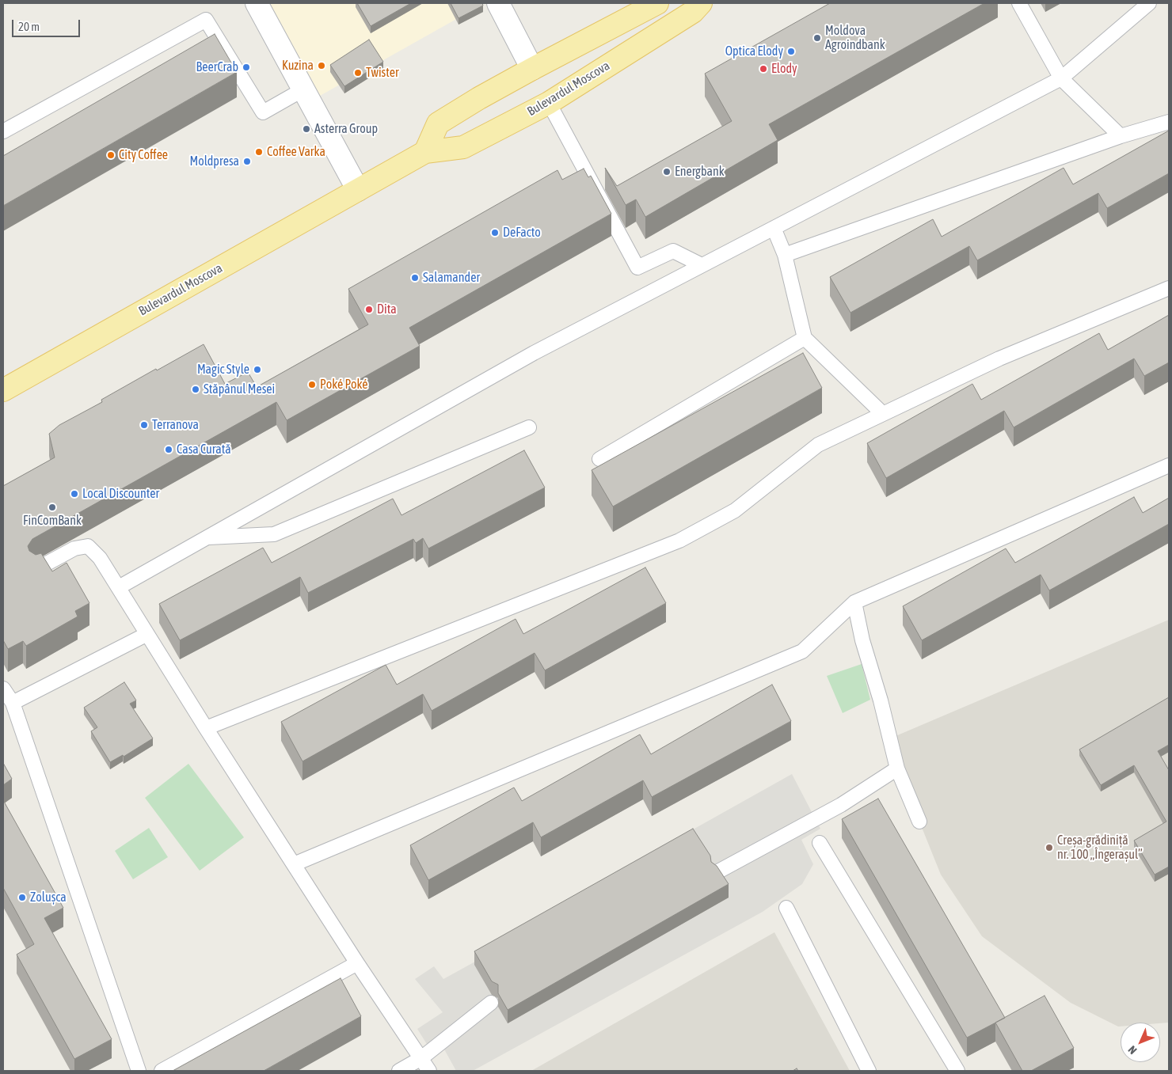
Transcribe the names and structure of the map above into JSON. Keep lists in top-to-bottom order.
{
  "streets": {
    "main road": ["Bulevardul Moscova"]
  },
  "places": [
    "Moldova Agroindbank",
    "Optica Elody",
    "Kuzina",
    "BeerCrab",
    "Elody",
    "Twister",
    "Asterra Group",
    "Coffee Varka",
    "City Coffee",
    "Moldpresa",
    "Energbank",
    "DeFacto",
    "Salamander",
    "Dita",
    "Magic Style",
    "Poké Poké",
    "Stăpânul Mesei",
    "Terranova",
    "Casa Curată",
    "Local Discounter",
    "FinComBank",
    "Creșa-grădiniță nr. 100 „Îngerașul”",
    "Zolușca"
  ],
  "scale_bar": "20 m",
  "north": "bottom left"
}
